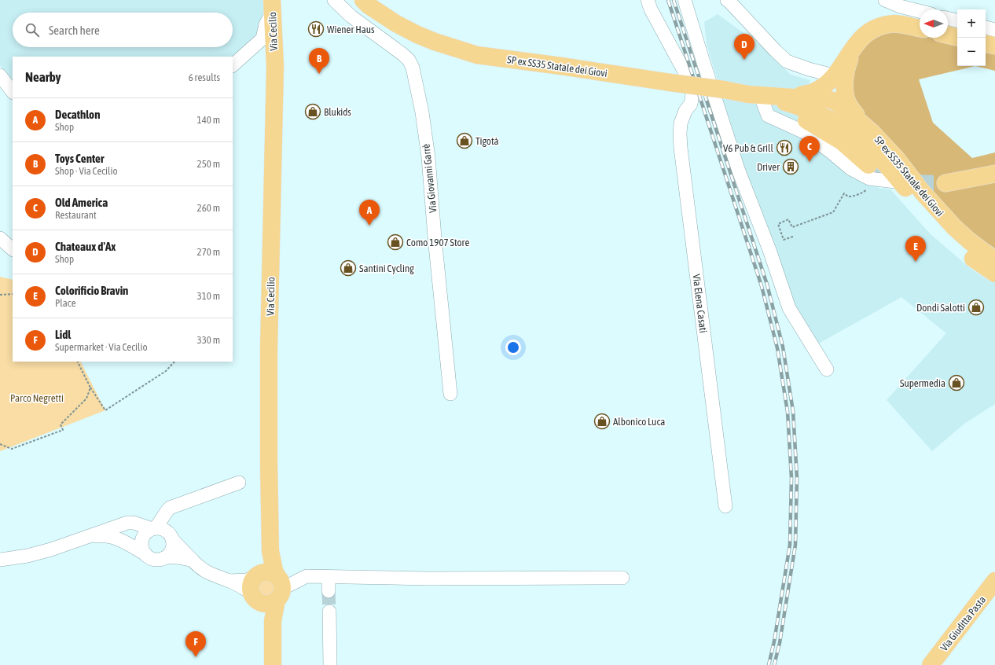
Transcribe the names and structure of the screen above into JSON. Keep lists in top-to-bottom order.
{
  "streets": {
    "main road": ["Via Cecilio", "SP ex SS35 Statale dei Giovi", "Via Giuditta Pasta"],
    "street": ["Via Giovanni Garrè", "Via Elena Casati"]
  },
  "parks": ["Parco Negretti"],
  "places": {
    "restaurant": ["Wiener Haus", "V6 Pub & Grill"],
    "shop": [
      "Blukids",
      "Tigotà",
      "Como 1907 Store",
      "Santini Cycling",
      "Dondi Salotti",
      "Supermedia",
      "Albonico Luca"
    ],
    "building": ["Driver"]
  },
  "north": "left",
  "page": {
    "map_buttons": ["+", "−"],
    "search": "Search here",
    "pins": [
      "D",
      "B",
      "C",
      "A",
      "E",
      "F"
    ],
    "heading": ["Nearby", "6 results"],
    "list": [
      {
        "mark": "A",
        "name": "Decathlon",
        "note": "Shop",
        "value": "140 m"
      },
      {
        "mark": "B",
        "name": "Toys Center",
        "note": "Shop · Via Cecilio",
        "value": "250 m"
      },
      {
        "mark": "C",
        "name": "Old America",
        "note": "Restaurant",
        "value": "260 m"
      },
      {
        "mark": "D",
        "name": "Chateaux d'Ax",
        "note": "Shop",
        "value": "270 m"
      },
      {
        "mark": "E",
        "name": "Colorificio Bravin",
        "note": "Place",
        "value": "310 m"
      },
      {
        "mark": "F",
        "name": "Lidl",
        "note": "Supermarket · Via Cecilio",
        "value": "330 m"
      }
    ]
  }
}
